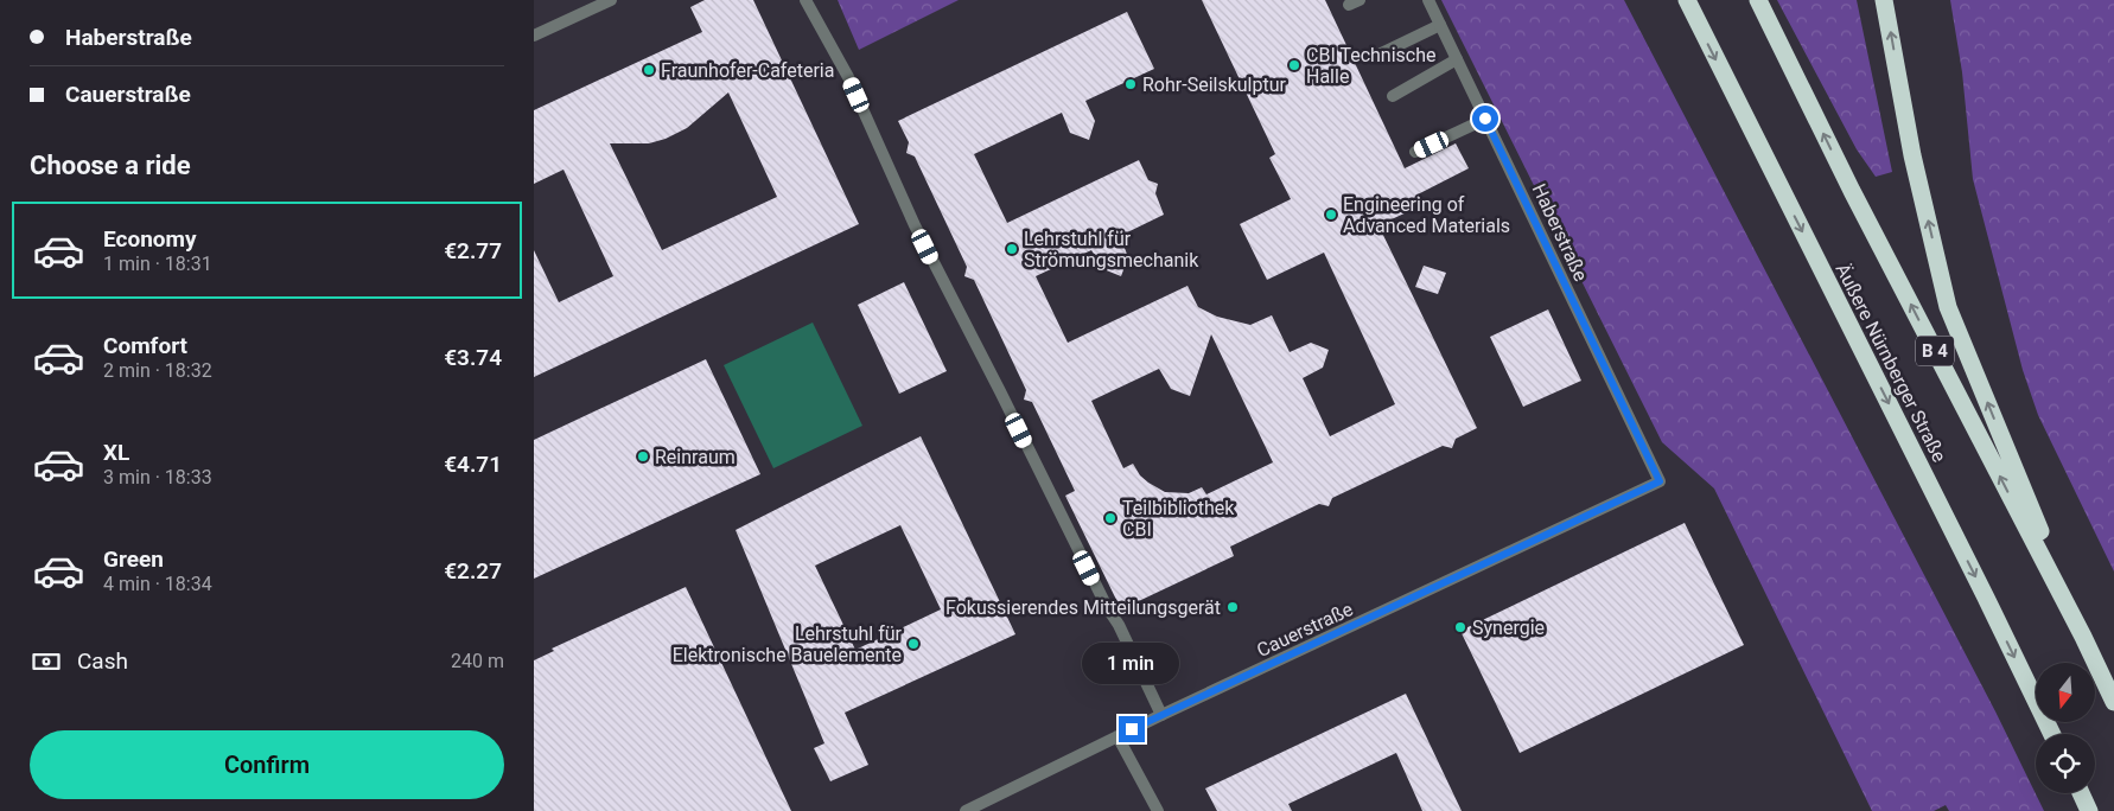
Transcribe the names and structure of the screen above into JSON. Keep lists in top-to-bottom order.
{
  "streets": {
    "highway": ["B 4", "Äußere Nürnberger Straße"],
    "street": ["Haberstraße", "Cauerstraße"]
  },
  "crossings": [
    ["Haberstraße", "Cauerstraße"]
  ],
  "places": [
    "CBI Technische Halle",
    "Fraunhofer-Cafeteria",
    "Rohr-Seilskulptur",
    "Engineering of Advanced Materials",
    "Lehrstuhl für Strömungsmechanik",
    "Reinraum",
    "Teilbibliothek CBI",
    "Fokussierendes Mitteilungsgerät",
    "Synergie",
    "Lehrstuhl für Elektronische Bauelemente"
  ],
  "north": "bottom",
  "page": {
    "banner": ["Haberstraße", "Cauerstraße"],
    "heading": "Choose a ride",
    "list": [
      {
        "name": "Economy",
        "note": "1 min · 18:31",
        "value": "€2.77"
      },
      {
        "name": "Comfort",
        "note": "2 min · 18:32",
        "value": "€3.74"
      },
      {
        "name": "XL",
        "note": "3 min · 18:33",
        "value": "€4.71"
      },
      {
        "name": "Green",
        "note": "4 min · 18:34",
        "value": "€2.27"
      }
    ],
    "pay": ["Cash", "240 m"],
    "bubble": "1 min",
    "buttons": "Confirm"
  }
}
